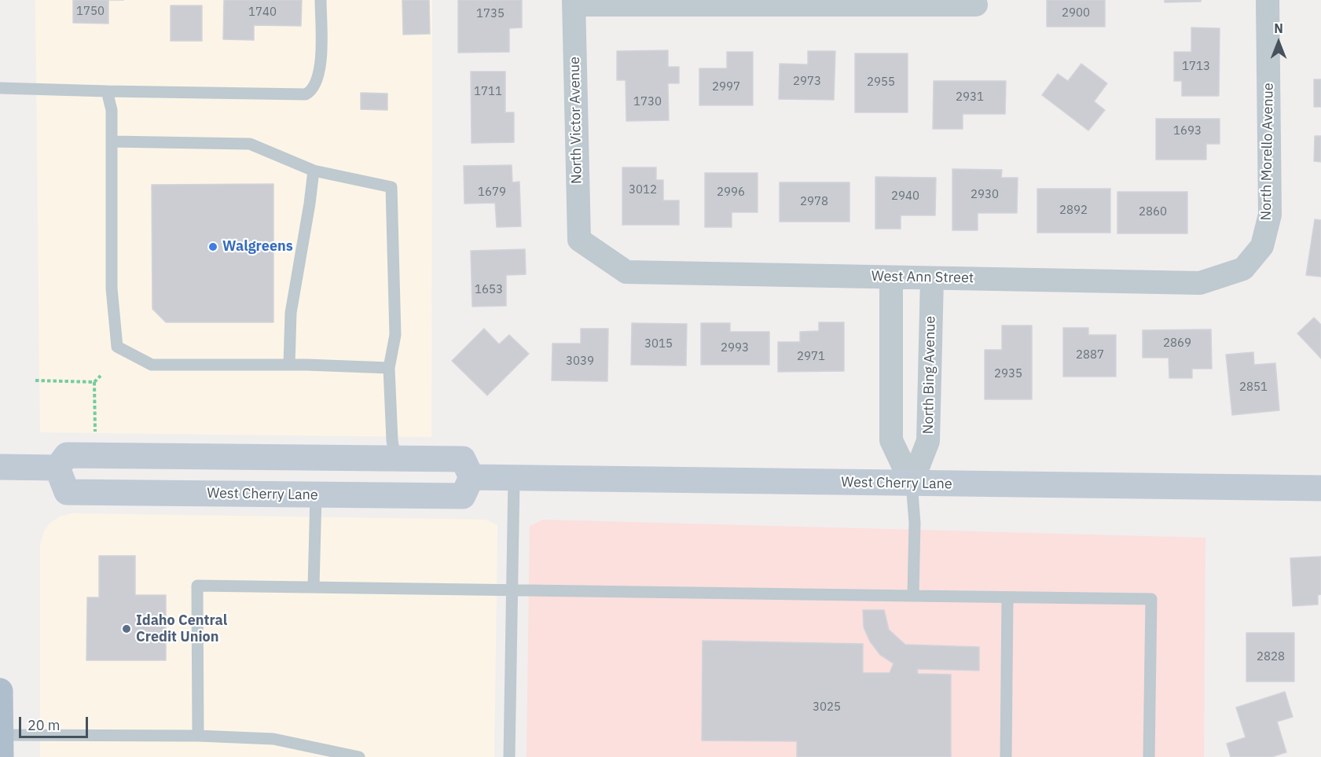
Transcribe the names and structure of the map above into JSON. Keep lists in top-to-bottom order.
{
  "streets": {
    "main road": ["West Cherry Lane"],
    "street": [
      "North Victor Avenue",
      "North Morello Avenue",
      "West Ann Street",
      "North Bing Avenue"
    ]
  },
  "crossings": [
    ["North Victor Avenue", "West Ann Street"],
    ["North Morello Avenue", "West Ann Street"],
    ["West Ann Street", "North Bing Avenue"],
    ["North Bing Avenue", "West Cherry Lane"]
  ],
  "places": ["Walgreens", "Idaho Central Credit Union"],
  "house_numbers": [
    "1750",
    "1740",
    "2900",
    "1735",
    "1713",
    "2973",
    "2955",
    "2997",
    "1711",
    "2931",
    "1730",
    "1693",
    "3012",
    "1679",
    "2996",
    "2930",
    "2940",
    "2978",
    "2892",
    "2860",
    "1653",
    "2869",
    "3015",
    "2993",
    "2887",
    "2971",
    "3039",
    "2935",
    "2851",
    "2828",
    "3025"
  ],
  "scale_bar": "20 m",
  "north": "top"
}
